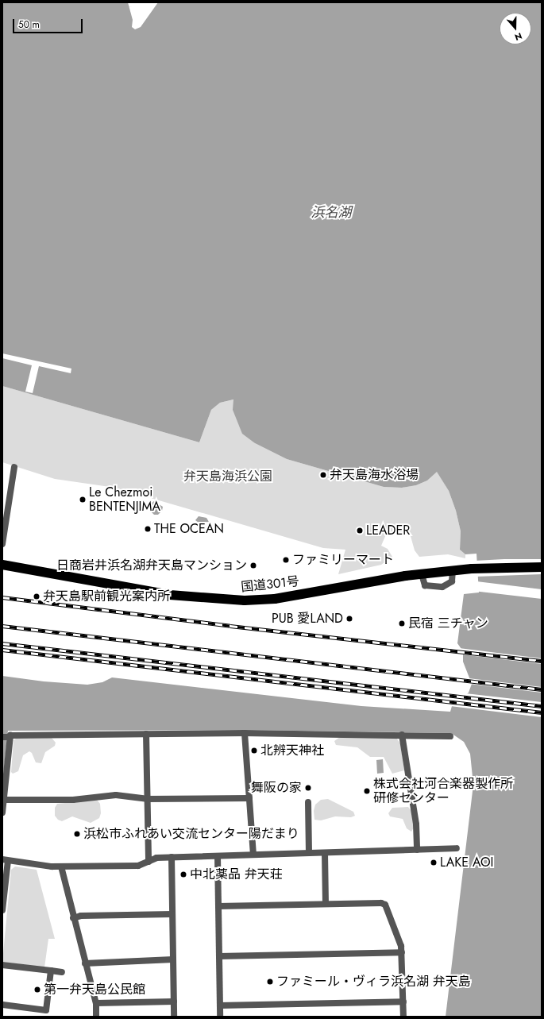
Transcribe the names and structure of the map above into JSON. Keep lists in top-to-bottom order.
{
  "streets": {
    "highway": ["国道301号"]
  },
  "water": ["浜名湖"],
  "parks": ["弁天島海浜公園"],
  "places": [
    "弁天島海水浴場",
    "Le Chezmoi BENTENJIMA",
    "THE OCEAN",
    "LEADER",
    "ファミリーマート",
    "日商岩井浜名湖弁天島マンション",
    "弁天島駅前観光案内所",
    "PUB 愛LAND",
    "民宿 三チャン",
    "北辨天神社",
    "舞阪の家",
    "株式会社河合楽器製作所 研修センター",
    "浜松市ふれあい交流センター陽だまり",
    "LAKE AOI",
    "中北薬品 弁天荘",
    "ファミール・ヴィラ浜名湖 弁天島",
    "第一弁天島公民館"
  ],
  "scale_bar": "50 m",
  "north": "bottom"
}
